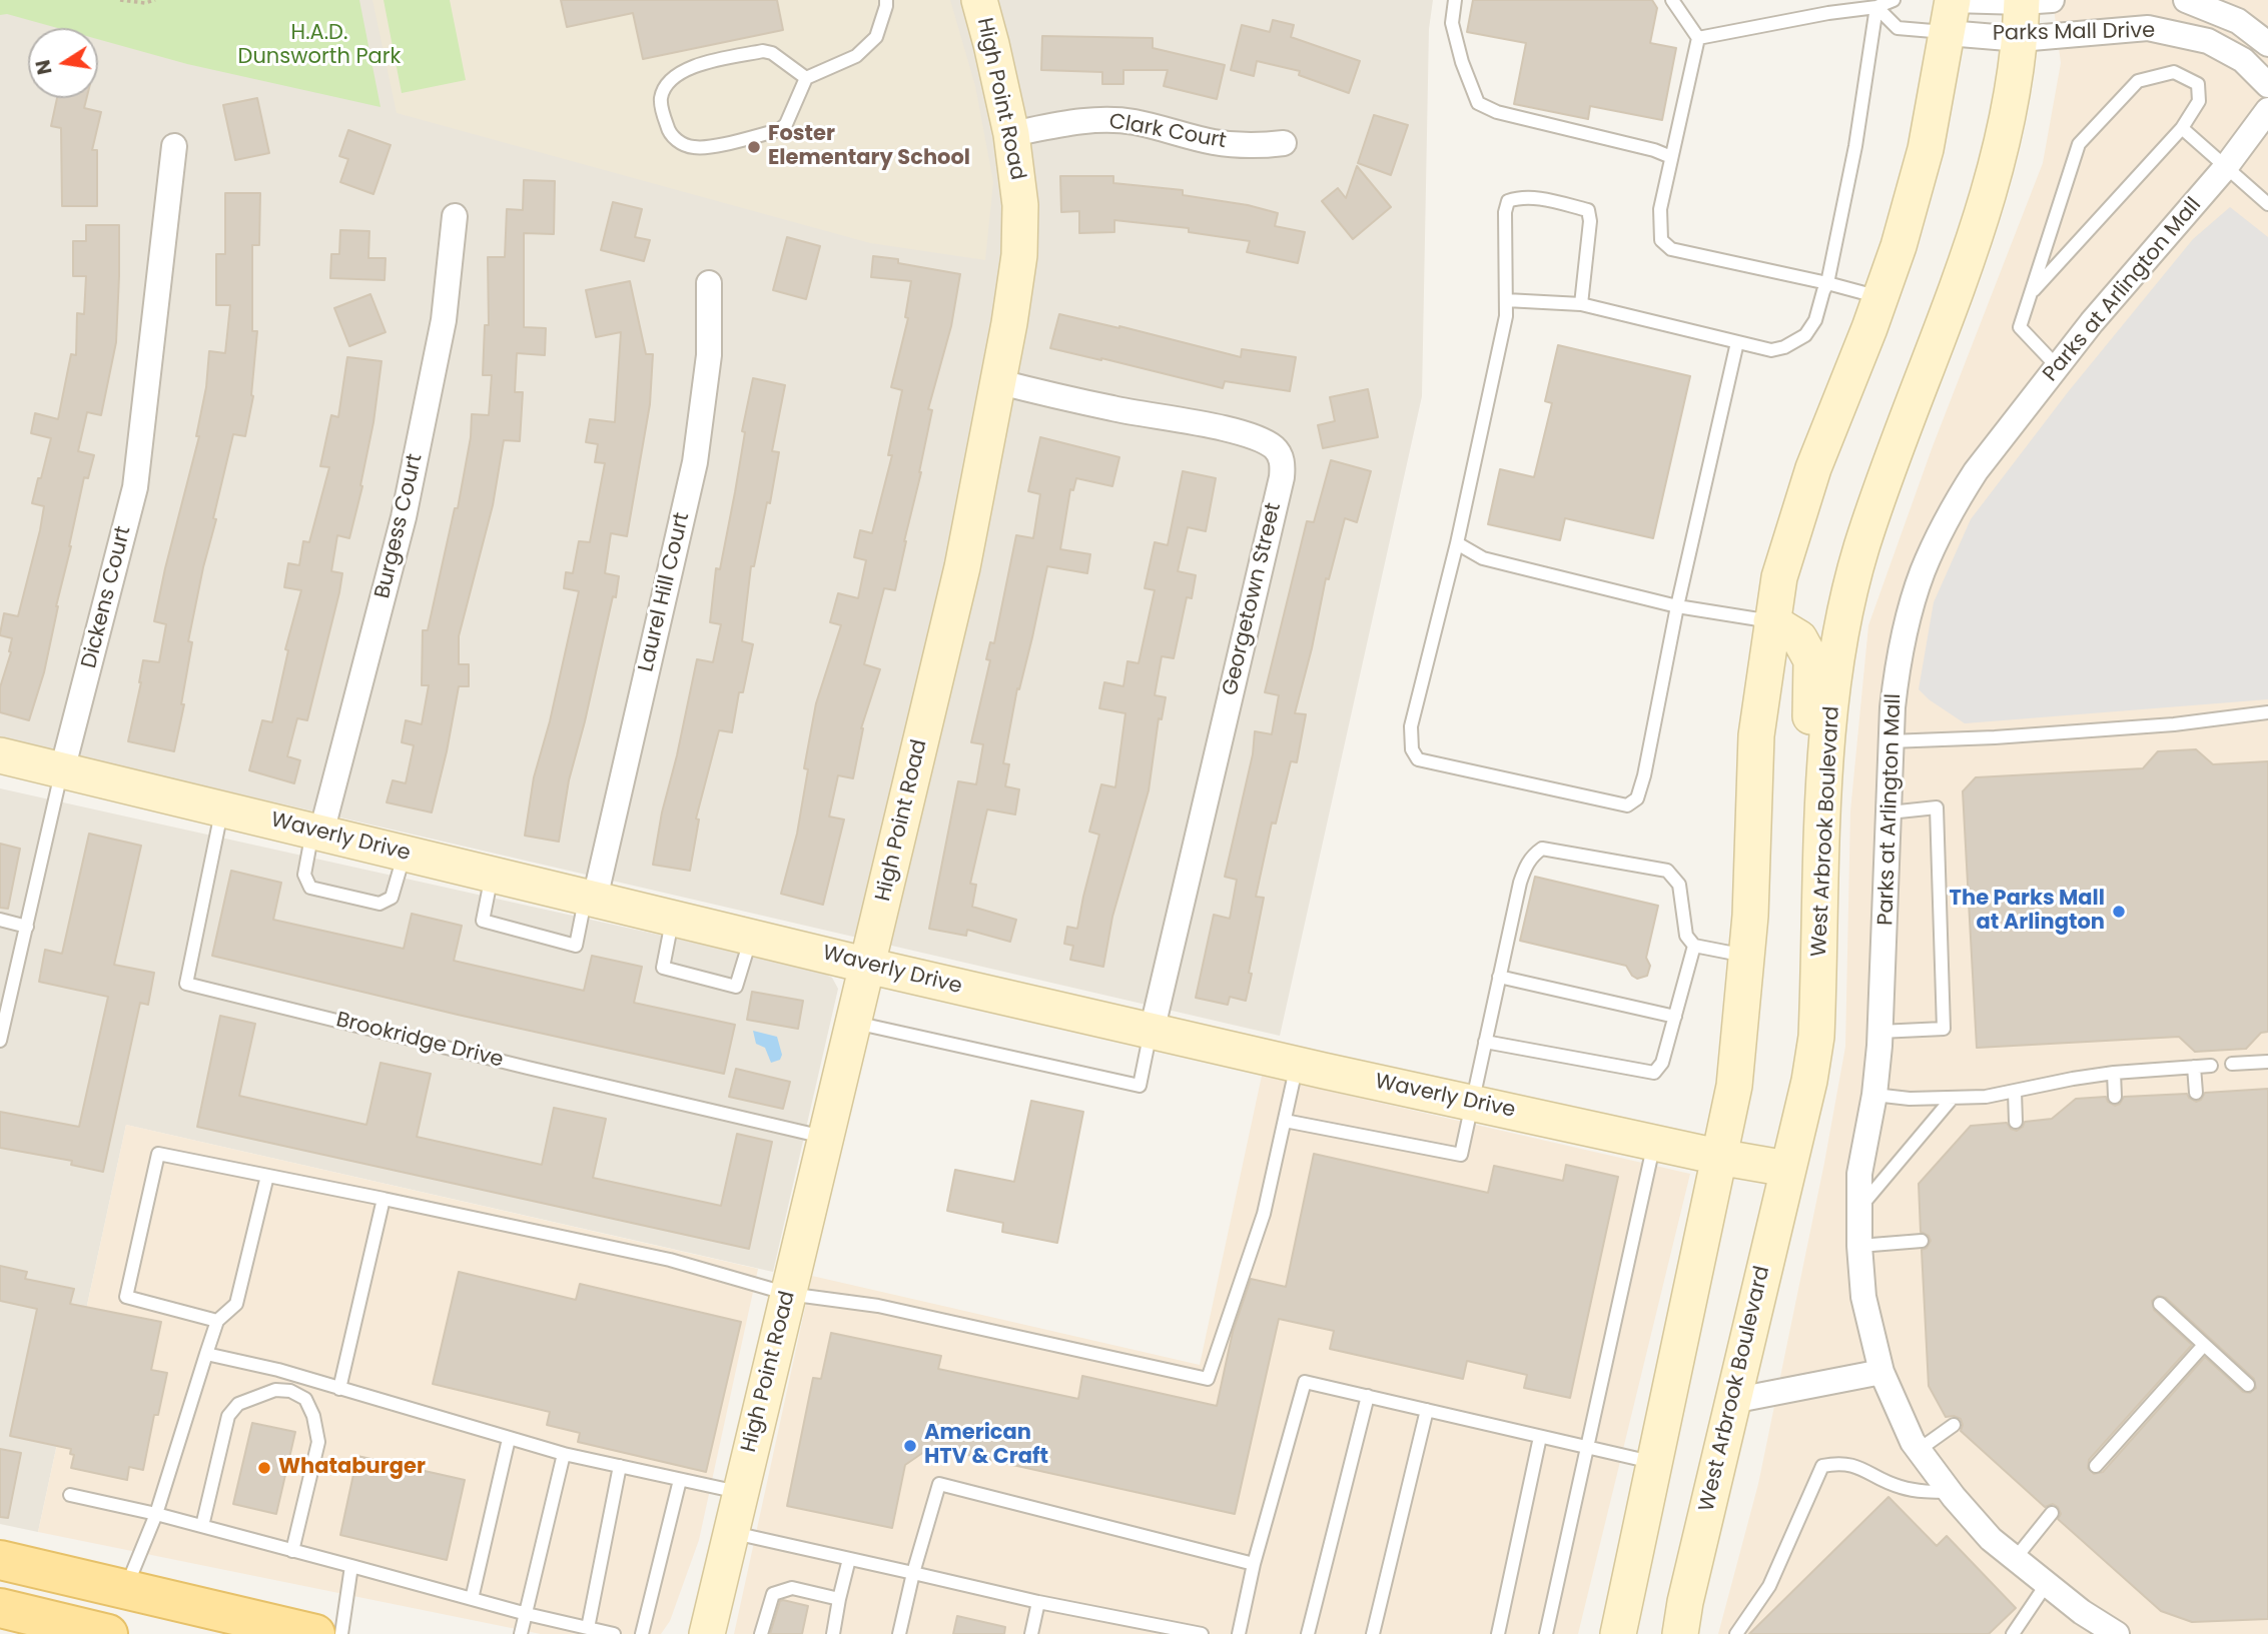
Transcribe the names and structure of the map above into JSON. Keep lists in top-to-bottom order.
{
  "streets": {
    "street": [
      "Parks Mall Drive",
      "High Point Road",
      "Clark Court",
      "Parks at Arlington Mall",
      "Burgess Court",
      "Laurel Hill Court",
      "Dickens Court",
      "Georgetown Street",
      "West Arbrook Boulevard",
      "Waverly Drive"
    ],
    "lane": ["Brookridge Drive"]
  },
  "crossings": [
    ["Parks Mall Drive", "West Arbrook Boulevard"],
    ["High Point Road", "Clark Court"],
    ["High Point Road", "Georgetown Street"],
    ["High Point Road", "Waverly Drive"],
    ["High Point Road", "Brookridge Drive"],
    ["Burgess Court", "Waverly Drive"],
    ["Laurel Hill Court", "Waverly Drive"],
    ["Dickens Court", "Waverly Drive"],
    ["Georgetown Street", "Waverly Drive"],
    ["West Arbrook Boulevard", "Waverly Drive"],
    ["Waverly Drive", "Brookridge Drive"]
  ],
  "parks": ["H.A.D. Dunsworth Park"],
  "places": [
    "Foster Elementary School",
    "The Parks Mall at Arlington",
    "American HTV & Craft",
    "Whataburger"
  ],
  "north": "left"
}
